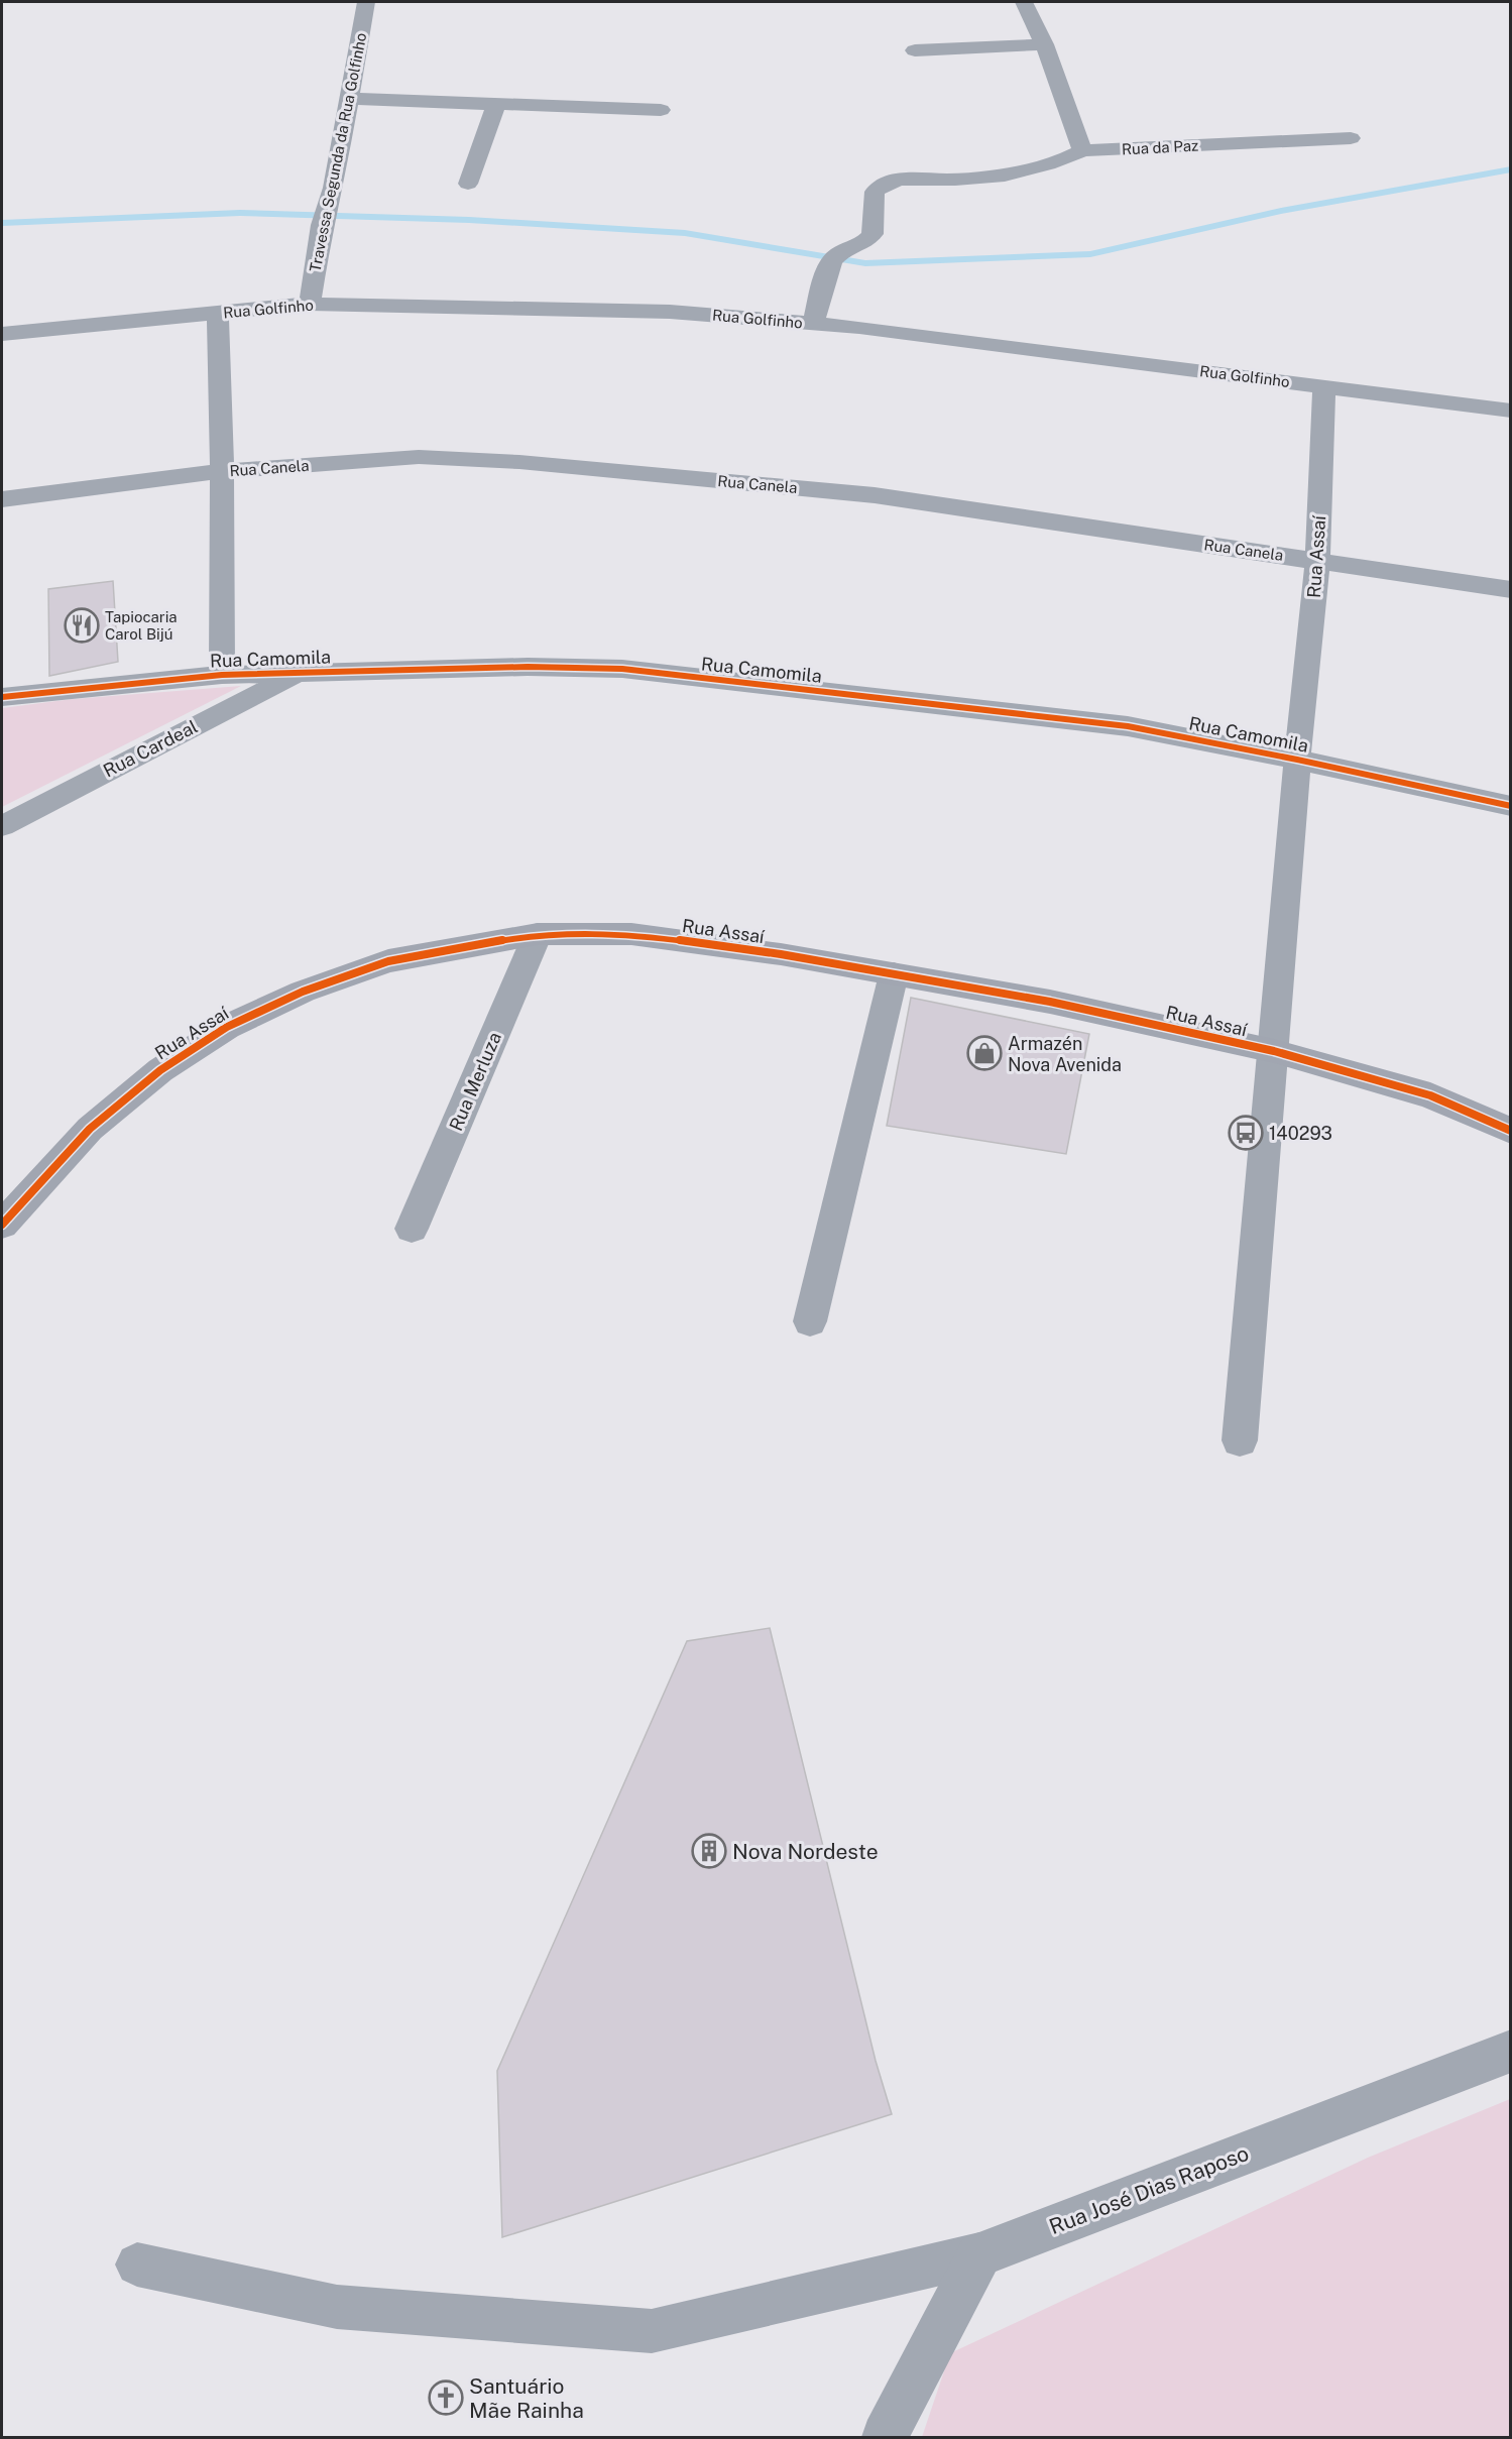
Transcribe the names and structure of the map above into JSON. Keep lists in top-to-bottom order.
{
  "streets": {
    "street": [
      "Rua da Paz",
      "Travessa Segunda da Rua Golfinho",
      "Rua Golfinho",
      "Rua Canela",
      "Rua Assaí",
      "Rua Camomila",
      "Rua Cardeal",
      "Rua Merluza",
      "Rua José Dias Raposo"
    ]
  },
  "crossings": [
    ["Rua da Paz", "Rua Golfinho"],
    ["Travessa Segunda da Rua Golfinho", "Rua Golfinho"],
    ["Rua Golfinho", "Rua Assaí"],
    ["Rua Canela", "Rua Assaí"],
    ["Rua Assaí", "Rua Camomila"],
    ["Rua Assaí", "Rua Merluza"],
    ["Rua Camomila", "Rua Cardeal"]
  ],
  "places": {
    "restaurant": ["Tapiocaria Carol Bijú"],
    "shop": ["Armazén Nova Avenida"],
    "bus stop": ["140293"],
    "building": ["Nova Nordeste"],
    "church": ["Santuário Mãe Rainha"]
  }
}
